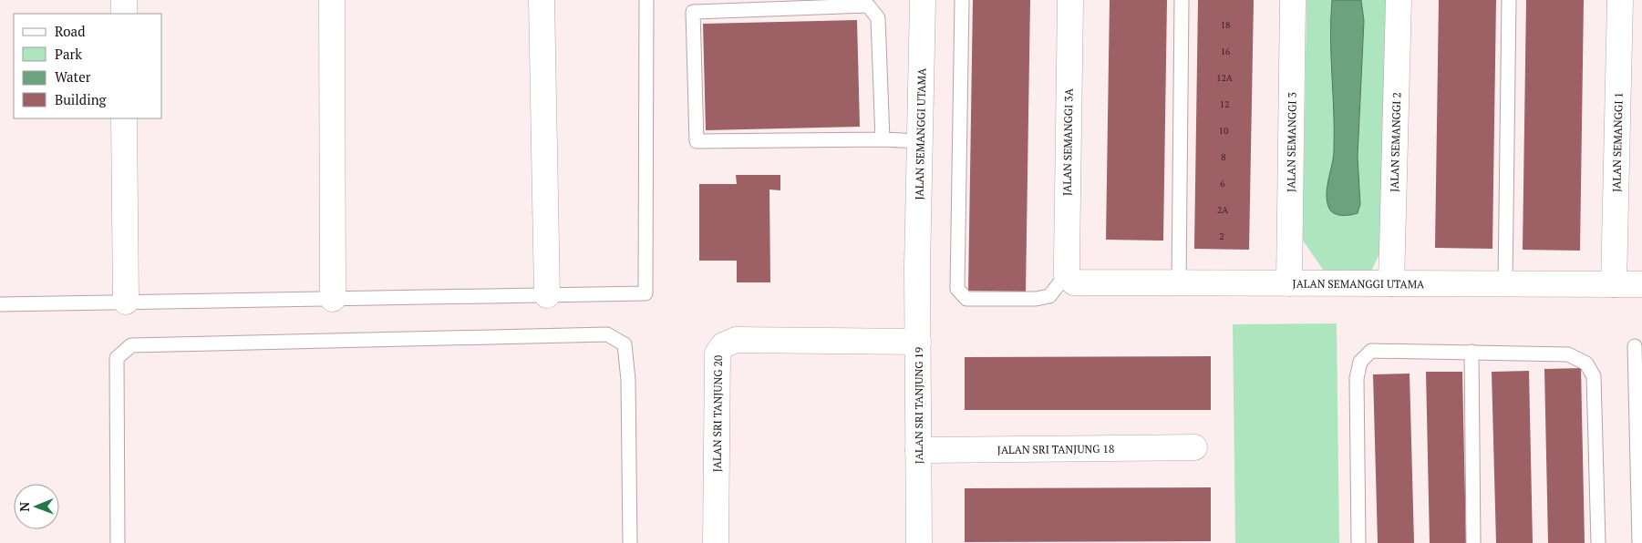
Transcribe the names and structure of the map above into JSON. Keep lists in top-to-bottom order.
{
  "streets": {
    "street": [
      "JALAN SEMANGGI UTAMA",
      "JALAN SEMANGGI 3",
      "JALAN SEMANGGI 3A",
      "JALAN SEMANGGI 2",
      "JALAN SEMANGGI 1",
      "JALAN SRI TANJUNG 19",
      "JALAN SRI TANJUNG 20",
      "JALAN SRI TANJUNG 18"
    ]
  },
  "crossings": [
    ["JALAN SEMANGGI UTAMA", "JALAN SEMANGGI 3"],
    ["JALAN SEMANGGI UTAMA", "JALAN SEMANGGI 3A"],
    ["JALAN SEMANGGI UTAMA", "JALAN SEMANGGI 2"],
    ["JALAN SEMANGGI UTAMA", "JALAN SEMANGGI 1"],
    ["JALAN SEMANGGI UTAMA", "JALAN SRI TANJUNG 19"],
    ["JALAN SRI TANJUNG 19", "JALAN SRI TANJUNG 20"],
    ["JALAN SRI TANJUNG 19", "JALAN SRI TANJUNG 18"]
  ],
  "house_numbers": [
    "18",
    "16",
    "12A",
    "12",
    "10",
    "8",
    "6",
    "2A",
    "2"
  ],
  "legend": [
    "Road",
    "Park",
    "Water",
    "Building"
  ],
  "north": "left"
}
